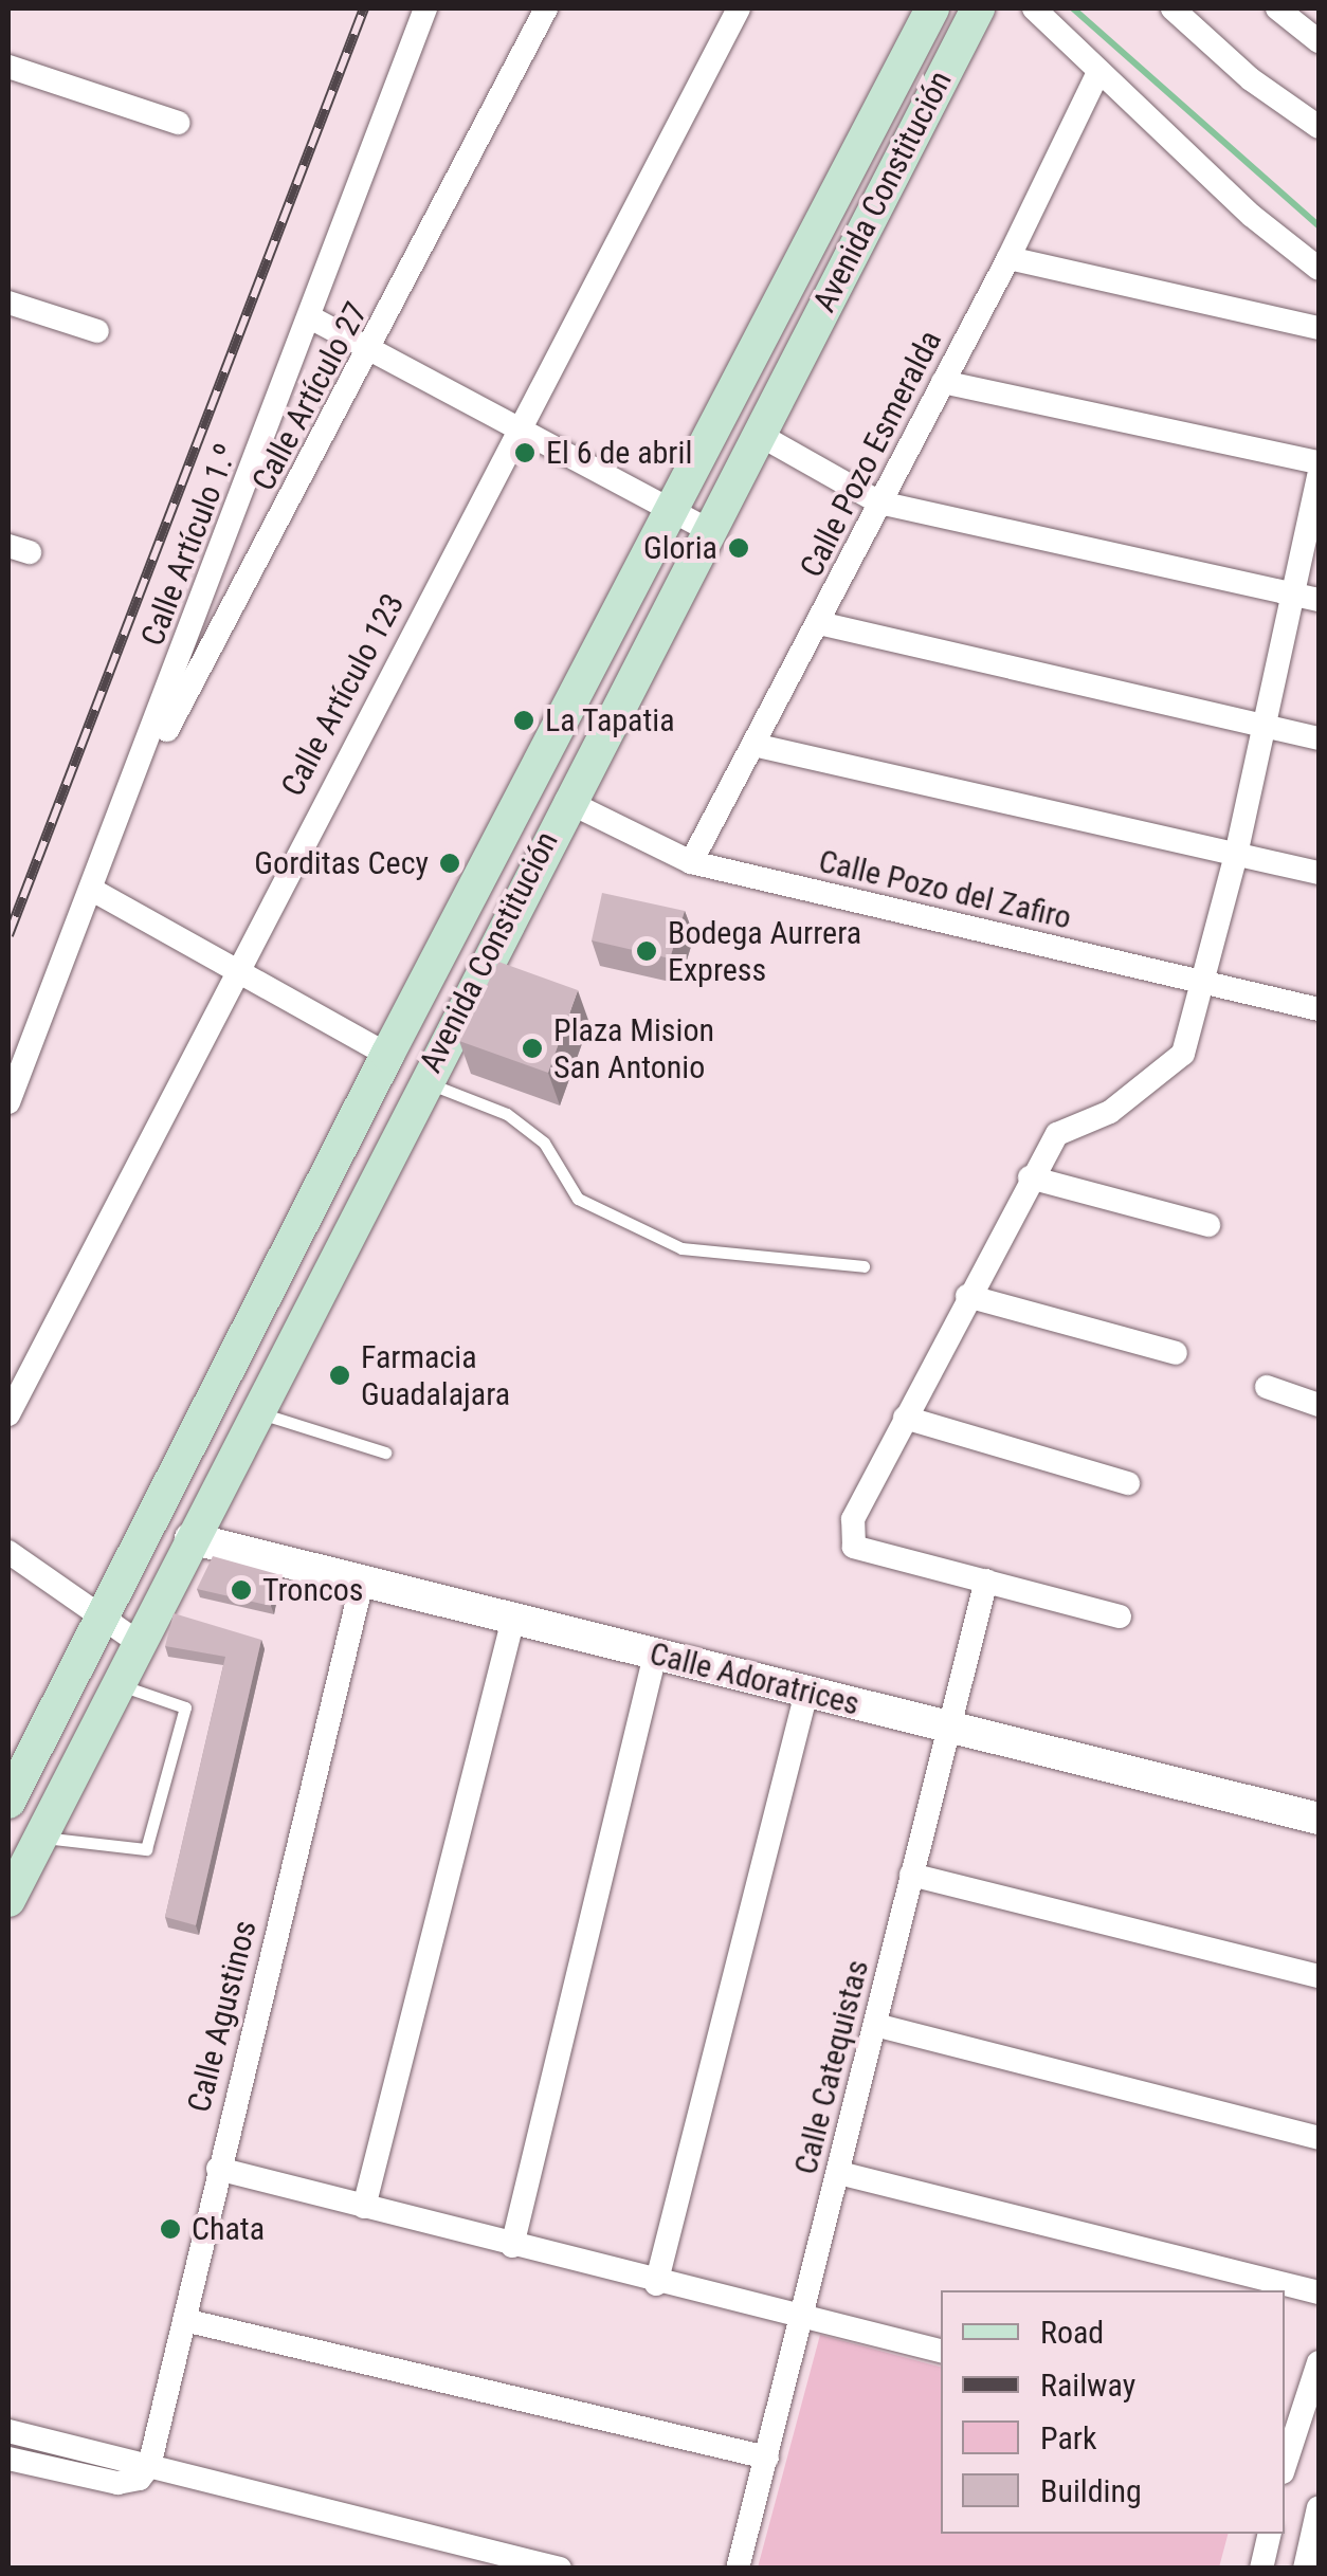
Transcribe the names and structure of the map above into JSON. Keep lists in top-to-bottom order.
{
  "streets": {
    "main road": ["Avenida Constitución"],
    "street": [
      "Calle Artículo 27",
      "Calle Pozo Esmeralda",
      "Calle Artículo 1.º",
      "Calle Artículo 123",
      "Calle Pozo del Zafiro",
      "Calle Adoratrices",
      "Calle Agustinos",
      "Calle Catequistas"
    ]
  },
  "crossings": [
    ["Avenida Constitución", "Calle Pozo del Zafiro"],
    ["Avenida Constitución", "Calle Adoratrices"],
    ["Calle Artículo 27", "Calle Artículo 1.º"],
    ["Calle Pozo Esmeralda", "Calle Pozo del Zafiro"],
    ["Calle Adoratrices", "Calle Agustinos"],
    ["Calle Adoratrices", "Calle Catequistas"]
  ],
  "places": [
    "El 6 de abril",
    "Gloria",
    "La Tapatia",
    "Gorditas Cecy",
    "Bodega Aurrera Express",
    "Plaza Mision San Antonio",
    "Farmacia Guadalajara",
    "Troncos",
    "Chata"
  ],
  "legend": [
    "Road",
    "Railway",
    "Park",
    "Building"
  ]
}
